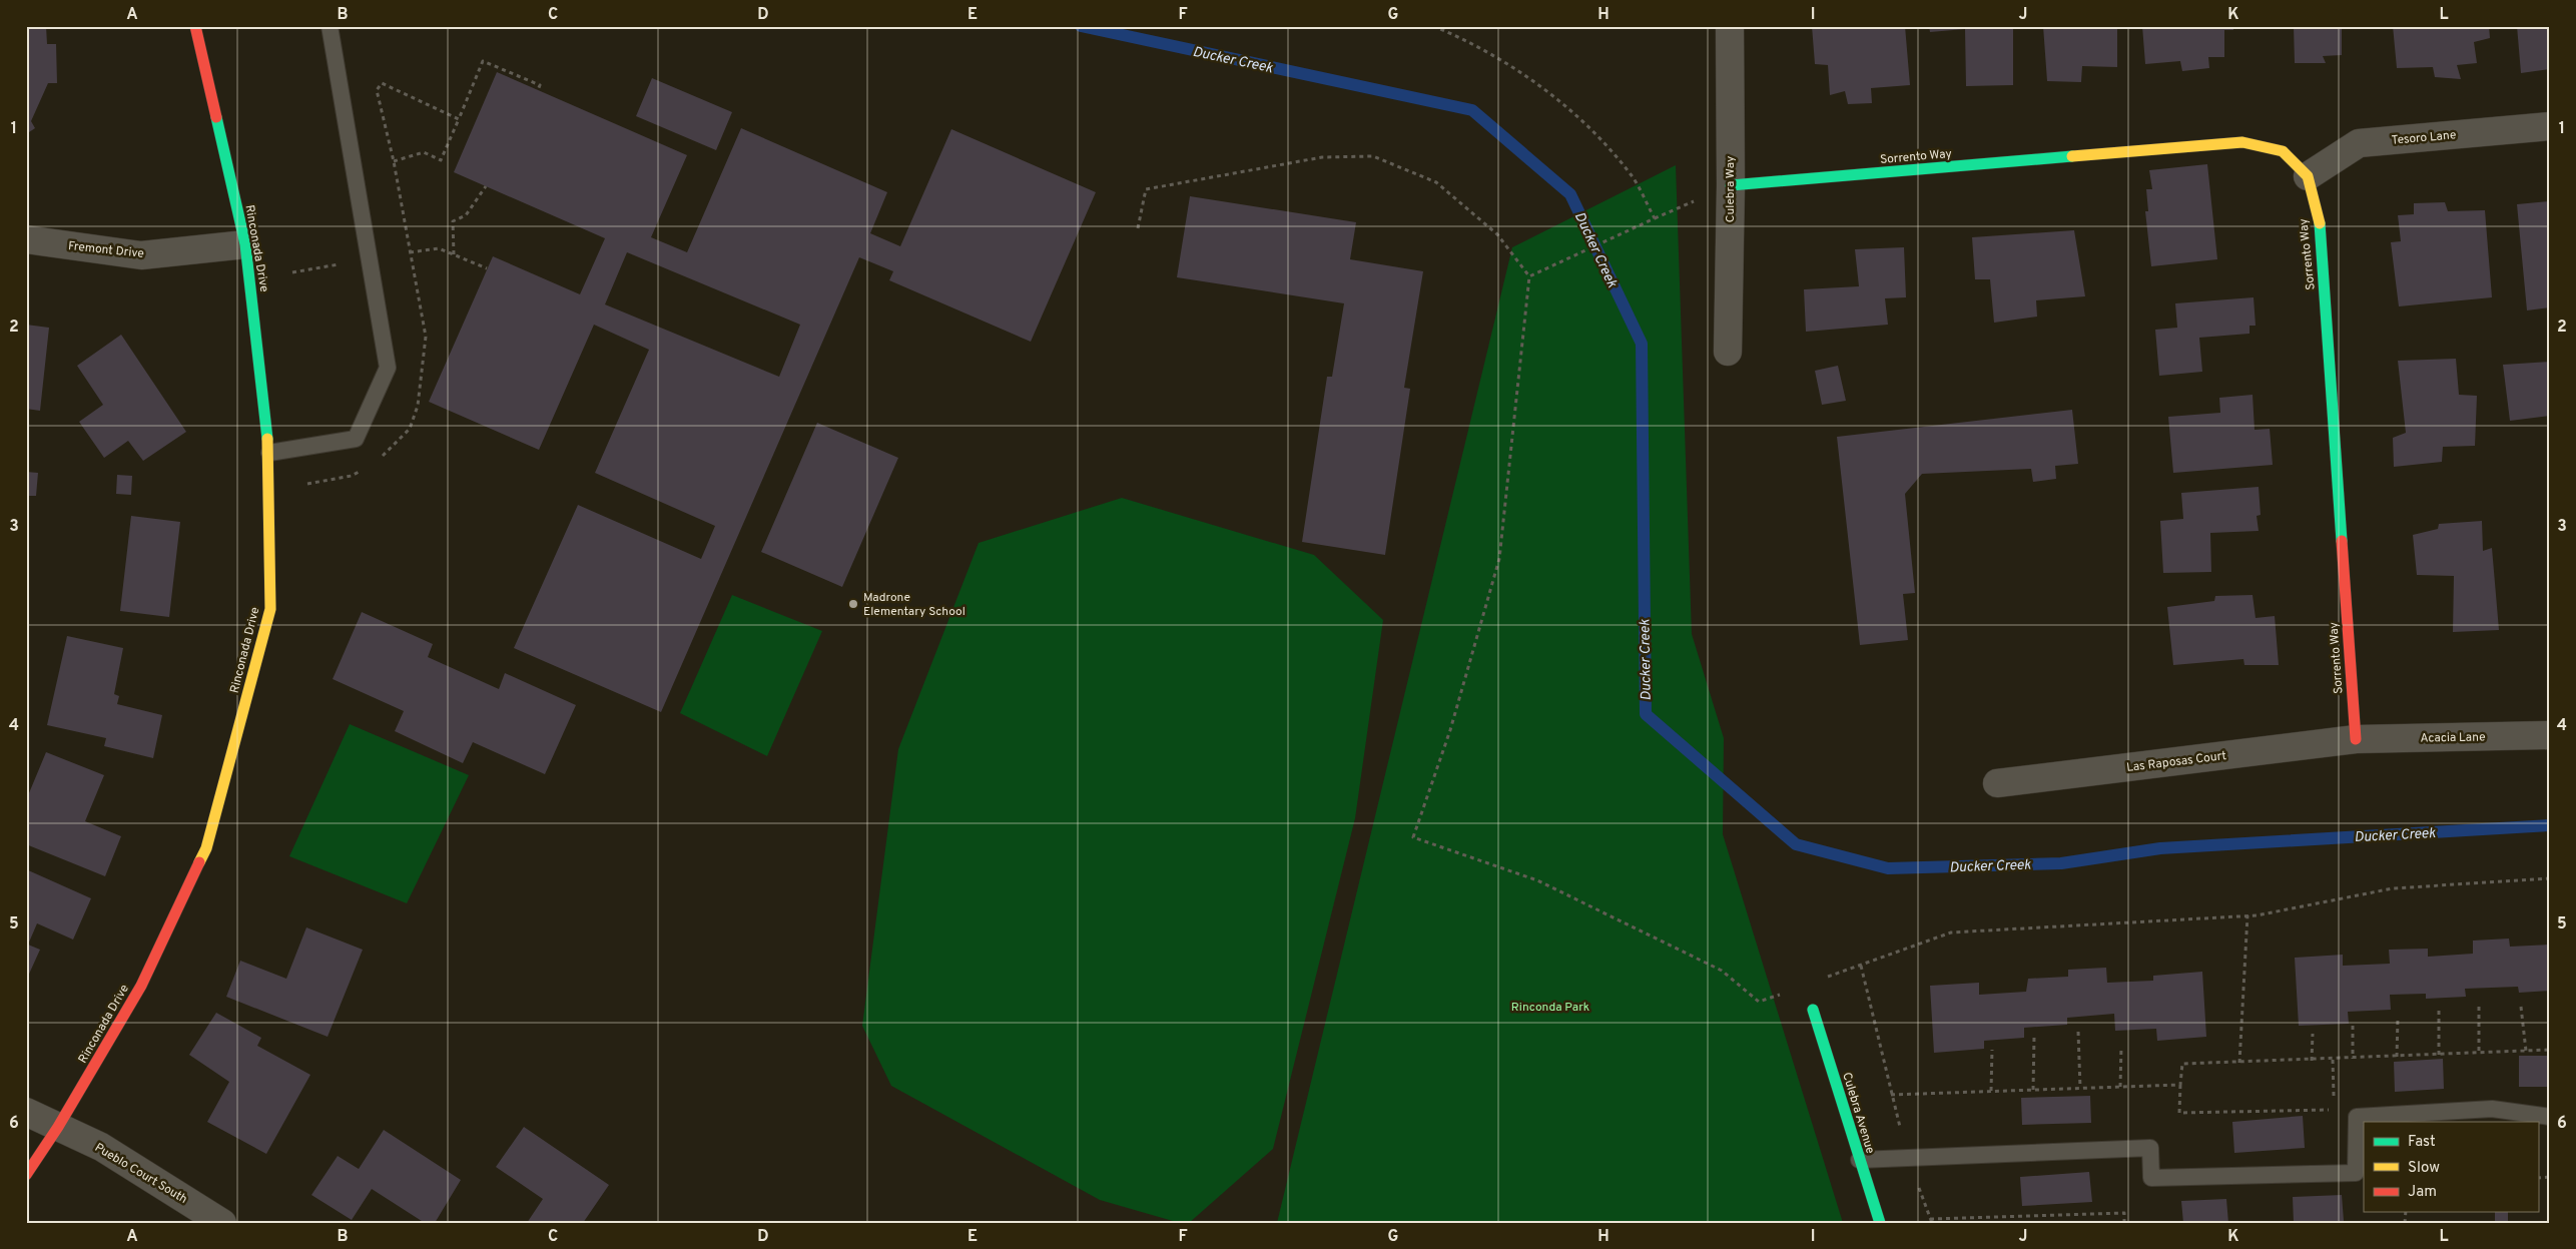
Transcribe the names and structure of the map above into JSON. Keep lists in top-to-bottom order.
{
  "streets": {
    "street": [
      "Tesoro Lane",
      "Sorrento Way",
      "Culebra Way",
      "Rinconada Drive",
      "Fremont Drive",
      "Acacia Lane",
      "Las Raposas Court",
      "Culebra Avenue",
      "Pueblo Court South"
    ]
  },
  "crossings": [
    ["Tesoro Lane", "Sorrento Way"],
    ["Sorrento Way", "Culebra Way"],
    ["Sorrento Way", "Acacia Lane"],
    ["Sorrento Way", "Las Raposas Court"],
    ["Rinconada Drive", "Fremont Drive"],
    ["Rinconada Drive", "Pueblo Court South"],
    ["Acacia Lane", "Las Raposas Court"]
  ],
  "water": ["Ducker Creek"],
  "parks": ["Rinconda Park"],
  "places": ["Madrone Elementary School"],
  "legend": ["Fast", "Slow", "Jam"],
  "grid": {
    "columns": [
      "A",
      "B",
      "C",
      "D",
      "E",
      "F",
      "G",
      "H",
      "I",
      "J",
      "K",
      "L"
    ],
    "rows": [
      "1",
      "2",
      "3",
      "4",
      "5",
      "6"
    ]
  }
}
